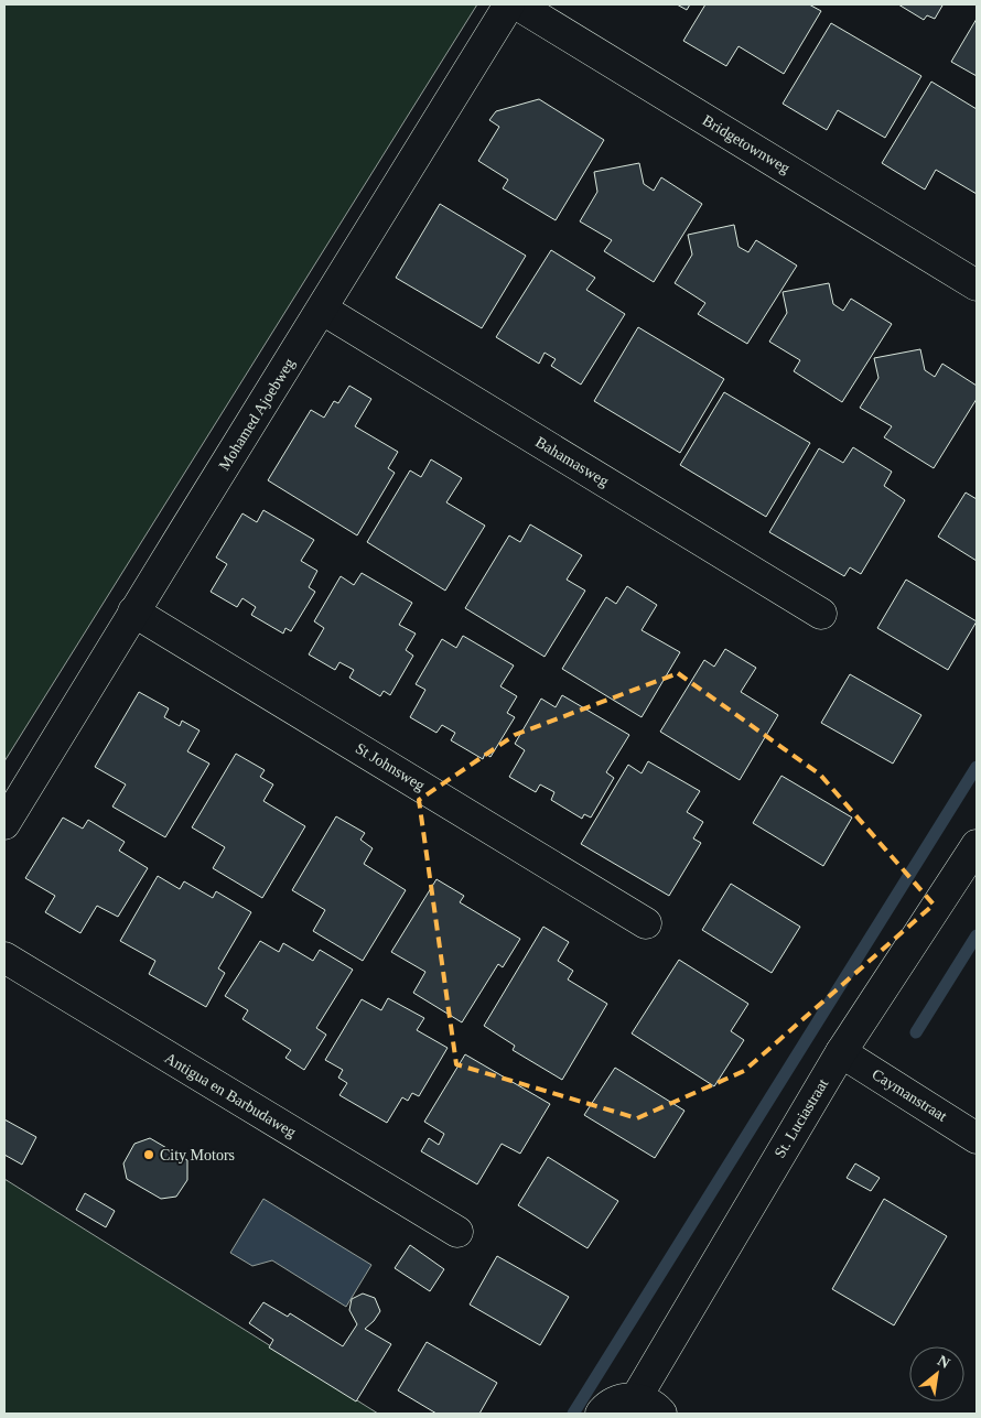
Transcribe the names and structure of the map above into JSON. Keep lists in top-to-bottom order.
{
  "streets": {
    "street": [
      "Bridgetownweg",
      "Mohamed Ajoebweg",
      "Bahamasweg",
      "St Johnsweg",
      "Antigua en Barbudaweg",
      "Caymanstraat",
      "St. Luciastraat"
    ]
  },
  "crossings": [
    ["Mohamed Ajoebweg", "Bahamasweg"],
    ["Mohamed Ajoebweg", "St Johnsweg"],
    ["Caymanstraat", "St. Luciastraat"]
  ],
  "places": ["City Motors"],
  "north": "top right"
}
